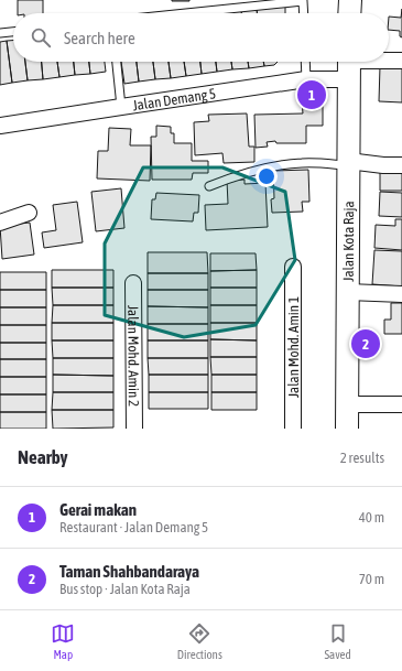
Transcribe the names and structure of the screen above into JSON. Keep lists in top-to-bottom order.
{
  "streets": {
    "main road": ["Jalan Kota Raja"],
    "street": ["Jalan Demang 5", "Jalan Mohd. Amin 1", "Jalan Mohd. Amin 2"]
  },
  "crossings": [
    ["Jalan Demang 5", "Jalan Kota Raja"]
  ],
  "page": {
    "search": "Search here",
    "pins": ["1", "2"],
    "heading": ["Nearby", "2 results"],
    "list": [
      {
        "mark": "1",
        "name": "Gerai makan",
        "note": "Restaurant · Jalan Demang 5",
        "value": "40 m"
      },
      {
        "mark": "2",
        "name": "Taman Shahbandaraya",
        "note": "Bus stop · Jalan Kota Raja",
        "value": "70 m"
      }
    ],
    "nav": ["Map", "Directions", "Saved"]
  }
}
